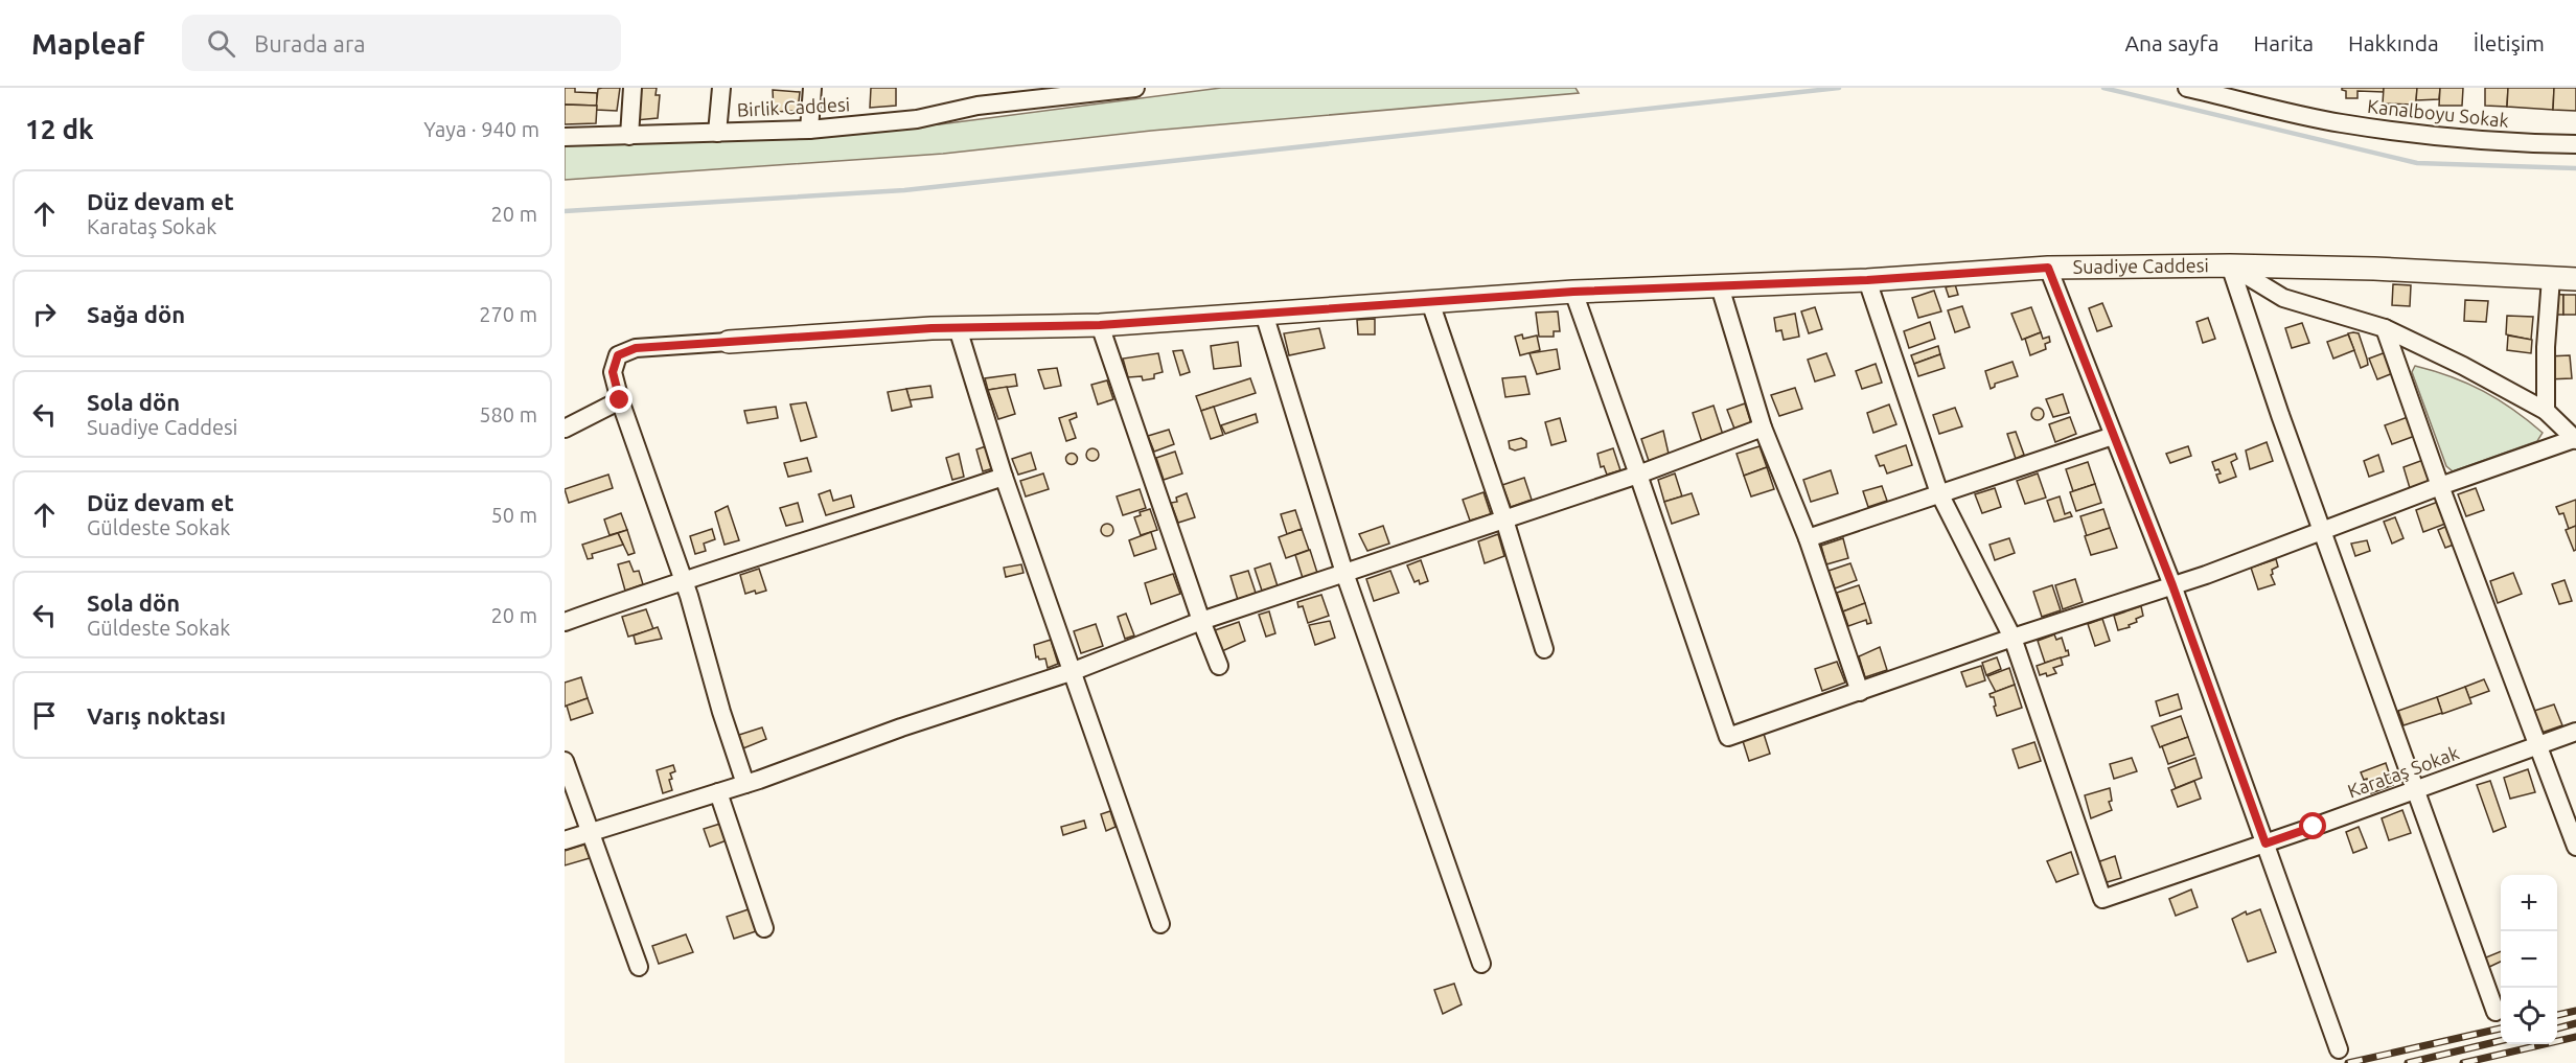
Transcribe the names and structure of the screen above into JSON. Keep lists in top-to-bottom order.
{
  "streets": {
    "main road": ["Suadiye Caddesi"],
    "street": ["Birlik Caddesi", "Kanalboyu Sokak", "Karataş Sokak"]
  },
  "page": {
    "header": "Mapleaf",
    "search": "Burada ara",
    "nav": [
      "Ana sayfa",
      "Harita",
      "Hakkında",
      "İletişim"
    ],
    "heading": ["12 dk", "Yaya · 940 m"],
    "list": [
      ["Düz devam et", "Karataş Sokak", "20 m"],
      ["Sağa dön", "270 m"],
      ["Sola dön", "Suadiye Caddesi", "580 m"],
      ["Düz devam et", "Güldeste Sokak", "50 m"],
      ["Sola dön", "Güldeste Sokak", "20 m"],
      "Varış noktası"
    ],
    "map_buttons": ["+", "−"]
  }
}
